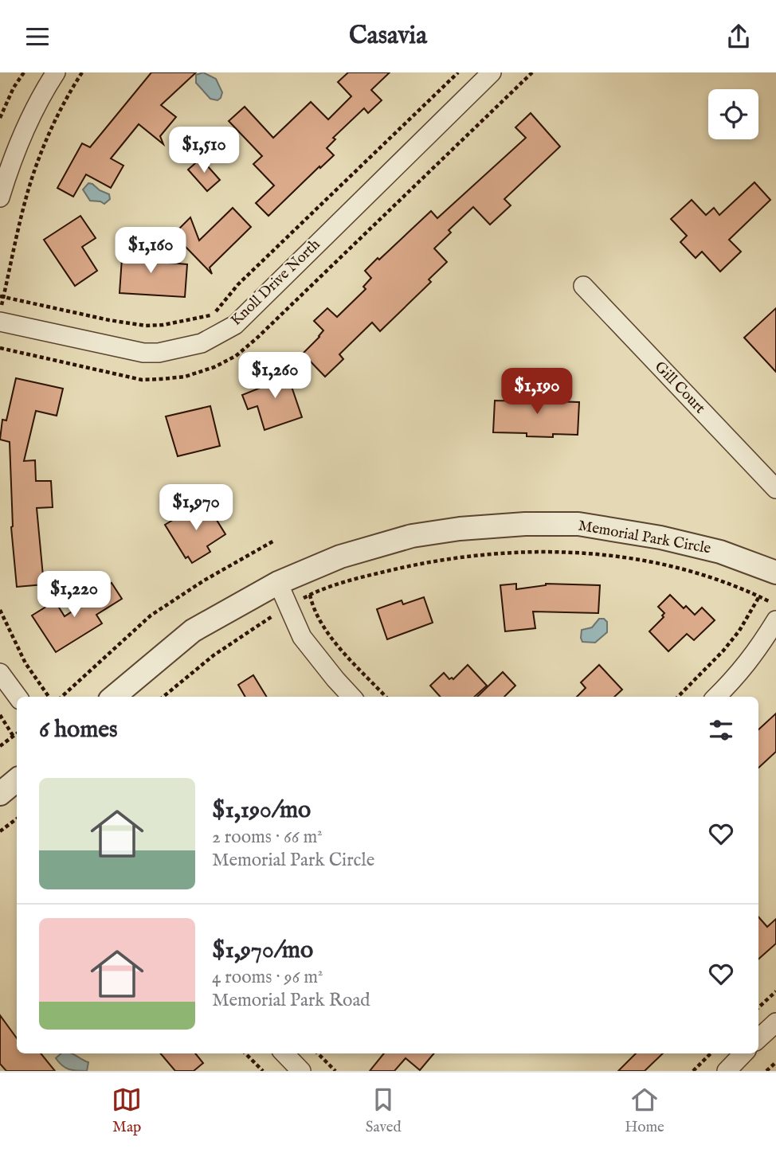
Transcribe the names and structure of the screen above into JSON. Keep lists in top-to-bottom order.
{
  "streets": {
    "street": ["Knoll Drive North", "Gill Court", "Memorial Park Circle"]
  },
  "page": {
    "header": "Casavia",
    "price": [
      "$1,510",
      "$1,160",
      "$1,260",
      "$1,190",
      "$1,970",
      "$1,220"
    ],
    "heading": "6 homes",
    "list": [
      {
        "name": "$1,190/mo",
        "note": "2 rooms · 66 m² · Memorial Park Circle"
      },
      {
        "name": "$1,970/mo",
        "note": "4 rooms · 96 m² · Memorial Park Road"
      }
    ],
    "tabs": ["Map", "Saved", "Home"]
  }
}
